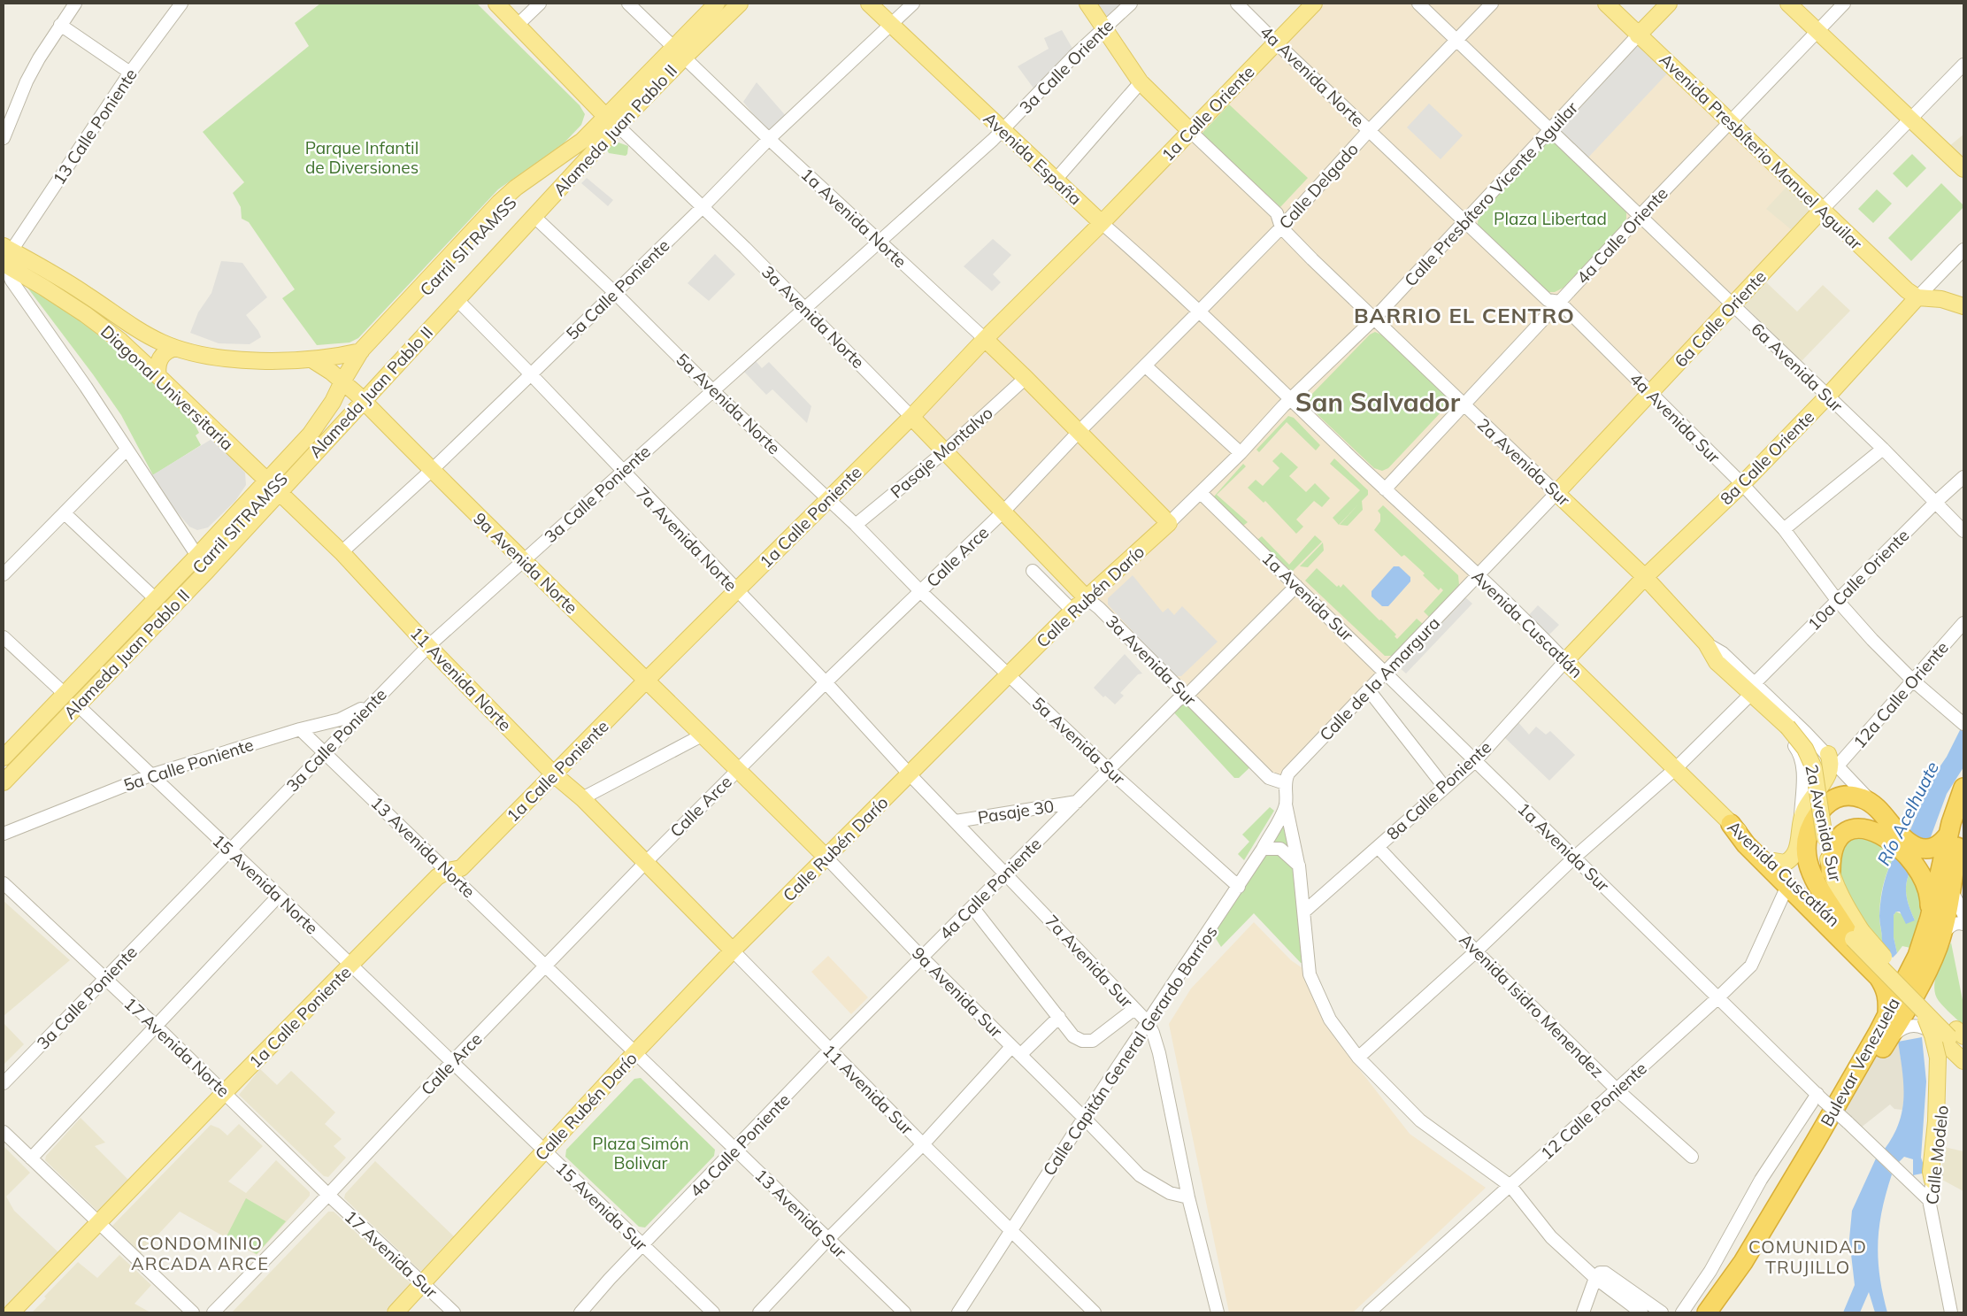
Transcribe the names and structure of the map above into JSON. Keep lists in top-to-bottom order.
{
  "streets": {
    "highway": ["Bulevar Venezuela"],
    "main road": [
      "1a Calle Oriente",
      "Alameda Juan Pablo II",
      "Avenida Presbíterio Manuel Aguilar",
      "Avenida España",
      "Calle Presbítero Vicente Aguilar",
      "1a Avenida Norte",
      "Carril SITRAMSS",
      "3a Avenida Norte",
      "6a Calle Oriente",
      "Diagonal Universitaria",
      "8a Calle Oriente",
      "2a Avenida Sur",
      "1a Calle Poniente",
      "9a Avenida Norte",
      "Calle Rubén Darío",
      "Avenida Cuscatlán",
      "3a Avenida Sur",
      "11 Avenida Norte",
      "9a Avenida Sur",
      "11 Avenida Sur"
    ],
    "street": [
      "3a Calle Oriente",
      "4a Avenida Norte",
      "13 Calle Poniente",
      "Calle Delgado",
      "4a Calle Oriente",
      "5a Calle Poniente",
      "6a Avenida Sur",
      "5a Avenida Norte",
      "4a Avenida Sur",
      "Pasaje Montalvo",
      "3a Calle Poniente",
      "7a Avenida Norte",
      "Calle Arce",
      "10a Calle Oriente",
      "1a Avenida Sur",
      "Calle de la Amargura",
      "12a Calle Oriente",
      "5a Avenida Sur",
      "8a Calle Poniente",
      "Pasaje 30",
      "13 Avenida Norte",
      "15 Avenida Norte",
      "4a Calle Poniente",
      "7a Avenida Sur",
      "Avenida Isidro Menendez",
      "17 Avenida Norte",
      "Calle Capitán General Gerardo Barrios",
      "12 Calle Poniente",
      "Calle Modelo",
      "15 Avenida Sur",
      "13 Avenida Sur",
      "17 Avenida Sur"
    ]
  },
  "crossings": [
    ["3a Calle Oriente", "Avenida España"],
    ["3a Calle Oriente", "3a Calle Poniente"],
    ["4a Avenida Norte", "1a Calle Oriente"],
    ["4a Avenida Norte", "Calle Delgado"],
    ["4a Avenida Norte", "4a Avenida Sur"],
    ["1a Calle Oriente", "Avenida España"],
    ["1a Calle Oriente", "2a Avenida Sur"],
    ["1a Calle Oriente", "1a Calle Poniente"],
    ["13 Calle Poniente", "Diagonal Universitaria"],
    ["Alameda Juan Pablo II", "1a Avenida Norte"],
    ["Alameda Juan Pablo II", "Carril SITRAMSS"],
    ["Alameda Juan Pablo II", "3a Avenida Norte"],
    ["Alameda Juan Pablo II", "Diagonal Universitaria"],
    ["Alameda Juan Pablo II", "5a Avenida Norte"],
    ["Alameda Juan Pablo II", "7a Avenida Norte"],
    ["Alameda Juan Pablo II", "9a Avenida Norte"],
    ["Alameda Juan Pablo II", "11 Avenida Norte"],
    ["Alameda Juan Pablo II", "15 Avenida Norte"],
    ["Avenida Presbíterio Manuel Aguilar", "Calle Presbítero Vicente Aguilar"],
    ["Avenida Presbíterio Manuel Aguilar", "4a Calle Oriente"],
    ["Avenida Presbíterio Manuel Aguilar", "6a Calle Oriente"],
    ["Avenida Presbíterio Manuel Aguilar", "8a Calle Oriente"],
    ["Avenida España", "Calle Delgado"],
    ["Avenida España", "5a Calle Poniente"],
    ["Avenida España", "3a Calle Poniente"],
    ["Avenida España", "1a Calle Poniente"],
    ["Avenida España", "Calle Arce"],
    ["Avenida España", "Avenida Cuscatlán"],
    ["Calle Delgado", "6a Avenida Sur"],
    ["Calle Delgado", "4a Avenida Sur"],
    ["Calle Delgado", "2a Avenida Sur"],
    ["Calle Delgado", "Calle Arce"],
    ["Calle Delgado", "Avenida Cuscatlán"],
    ["Calle Presbítero Vicente Aguilar", "6a Avenida Sur"],
    ["Calle Presbítero Vicente Aguilar", "4a Avenida Sur"],
    ["Calle Presbítero Vicente Aguilar", "2a Avenida Sur"],
    ["Calle Presbítero Vicente Aguilar", "Calle Rubén Darío"],
    ["Calle Presbítero Vicente Aguilar", "Avenida Cuscatlán"],
    ["1a Avenida Norte", "5a Calle Poniente"],
    ["1a Avenida Norte", "Pasaje Montalvo"],
    ["1a Avenida Norte", "3a Calle Poniente"],
    ["1a Avenida Norte", "1a Calle Poniente"],
    ["1a Avenida Norte", "Calle Arce"],
    ["4a Calle Oriente", "6a Avenida Sur"],
    ["4a Calle Oriente", "4a Avenida Sur"],
    ["4a Calle Oriente", "2a Avenida Sur"],
    ["4a Calle Oriente", "Avenida Cuscatlán"],
    ["Carril SITRAMSS", "3a Avenida Norte"],
    ["Carril SITRAMSS", "Diagonal Universitaria"],
    ["Carril SITRAMSS", "9a Avenida Norte"],
    ["Carril SITRAMSS", "11 Avenida Norte"],
    ["5a Calle Poniente", "3a Avenida Norte"],
    ["5a Calle Poniente", "5a Avenida Norte"],
    ["5a Calle Poniente", "3a Calle Poniente"],
    ["5a Calle Poniente", "7a Avenida Norte"],
    ["5a Calle Poniente", "9a Avenida Norte"],
    ["5a Calle Poniente", "11 Avenida Norte"],
    ["5a Calle Poniente", "13 Avenida Norte"],
    ["5a Calle Poniente", "15 Avenida Norte"],
    ["3a Avenida Norte", "Pasaje Montalvo"],
    ["3a Avenida Norte", "3a Calle Poniente"],
    ["3a Avenida Norte", "1a Calle Poniente"],
    ["3a Avenida Norte", "Calle Arce"],
    ["3a Avenida Norte", "3a Avenida Sur"],
    ["6a Calle Oriente", "6a Avenida Sur"],
    ["6a Calle Oriente", "4a Avenida Sur"],
    ["6a Calle Oriente", "2a Avenida Sur"],
    ["6a Calle Oriente", "Avenida Cuscatlán"],
    ["6a Calle Oriente", "Calle de la Amargura"],
    ["6a Avenida Sur", "8a Calle Oriente"],
    ["6a Avenida Sur", "10a Calle Oriente"],
    ["Diagonal Universitaria", "9a Avenida Norte"],
    ["Diagonal Universitaria", "11 Avenida Norte"],
    ["5a Avenida Norte", "Pasaje Montalvo"],
    ["5a Avenida Norte", "3a Calle Poniente"],
    ["5a Avenida Norte", "1a Calle Poniente"],
    ["5a Avenida Norte", "Calle Arce"],
    ["5a Avenida Norte", "5a Avenida Sur"],
    ["4a Avenida Sur", "8a Calle Oriente"],
    ["4a Avenida Sur", "10a Calle Oriente"],
    ["4a Avenida Sur", "12a Calle Oriente"],
    ["8a Calle Oriente", "2a Avenida Sur"],
    ["8a Calle Oriente", "Avenida Cuscatlán"],
    ["8a Calle Oriente", "8a Calle Poniente"],
    ["2a Avenida Sur", "10a Calle Oriente"],
    ["2a Avenida Sur", "Avenida Cuscatlán"],
    ["2a Avenida Sur", "12a Calle Oriente"],
    ["3a Calle Poniente", "7a Avenida Norte"],
    ["3a Calle Poniente", "9a Avenida Norte"],
    ["3a Calle Poniente", "11 Avenida Norte"],
    ["3a Calle Poniente", "13 Avenida Norte"],
    ["3a Calle Poniente", "15 Avenida Norte"],
    ["3a Calle Poniente", "17 Avenida Norte"],
    ["1a Calle Poniente", "7a Avenida Norte"],
    ["1a Calle Poniente", "9a Avenida Norte"],
    ["1a Calle Poniente", "11 Avenida Norte"],
    ["1a Calle Poniente", "13 Avenida Norte"],
    ["1a Calle Poniente", "15 Avenida Norte"],
    ["1a Calle Poniente", "17 Avenida Norte"],
    ["7a Avenida Norte", "Calle Arce"],
    ["7a Avenida Norte", "7a Avenida Sur"],
    ["Calle Arce", "9a Avenida Norte"],
    ["Calle Arce", "Avenida Cuscatlán"],
    ["Calle Arce", "3a Avenida Sur"],
    ["Calle Arce", "11 Avenida Norte"],
    ["Calle Arce", "5a Avenida Sur"],
    ["Calle Arce", "13 Avenida Norte"],
    ["Calle Arce", "15 Avenida Norte"],
    ["Calle Arce", "7a Avenida Sur"],
    ["Calle Arce", "9a Avenida Sur"],
    ["Calle Arce", "17 Avenida Norte"],
    ["Calle Arce", "11 Avenida Sur"],
    ["Calle Arce", "15 Avenida Sur"],
    ["Calle Arce", "13 Avenida Sur"],
    ["Calle Arce", "17 Avenida Sur"],
    ["9a Avenida Norte", "9a Avenida Sur"],
    ["10a Calle Oriente", "1a Avenida Sur"],
    ["10a Calle Oriente", "Avenida Cuscatlán"],
    ["10a Calle Oriente", "Avenida Isidro Menendez"],
    ["Calle Rubén Darío", "1a Avenida Sur"],
    ["Calle Rubén Darío", "Avenida Cuscatlán"],
    ["Calle Rubén Darío", "3a Avenida Sur"],
    ["Calle Rubén Darío", "5a Avenida Sur"],
    ["Calle Rubén Darío", "7a Avenida Sur"],
    ["Calle Rubén Darío", "9a Avenida Sur"],
    ["Calle Rubén Darío", "11 Avenida Sur"],
    ["Calle Rubén Darío", "15 Avenida Sur"],
    ["Calle Rubén Darío", "13 Avenida Sur"],
    ["Calle Rubén Darío", "17 Avenida Sur"],
    ["1a Avenida Sur", "Calle de la Amargura"],
    ["1a Avenida Sur", "8a Calle Poniente"],
    ["1a Avenida Sur", "4a Calle Poniente"],
    ["1a Avenida Sur", "12 Calle Poniente"],
    ["1a Avenida Sur", "Calle Modelo"],
    ["Avenida Cuscatlán", "Calle de la Amargura"],
    ["Avenida Cuscatlán", "8a Calle Poniente"],
    ["3a Avenida Sur", "Calle de la Amargura"],
    ["3a Avenida Sur", "4a Calle Poniente"],
    ["3a Avenida Sur", "Calle Capitán General Gerardo Barrios"],
    ["11 Avenida Norte", "11 Avenida Sur"],
    ["Calle de la Amargura", "Calle Capitán General Gerardo Barrios"],
    ["5a Avenida Sur", "4a Calle Poniente"],
    ["5a Avenida Sur", "Calle Capitán General Gerardo Barrios"],
    ["8a Calle Poniente", "Avenida Isidro Menendez"],
    ["Pasaje 30", "4a Calle Poniente"],
    ["Pasaje 30", "7a Avenida Sur"],
    ["13 Avenida Norte", "13 Avenida Sur"],
    ["15 Avenida Norte", "15 Avenida Sur"],
    ["4a Calle Poniente", "7a Avenida Sur"],
    ["4a Calle Poniente", "9a Avenida Sur"],
    ["4a Calle Poniente", "11 Avenida Sur"],
    ["4a Calle Poniente", "15 Avenida Sur"],
    ["4a Calle Poniente", "13 Avenida Sur"],
    ["7a Avenida Sur", "9a Avenida Sur"],
    ["7a Avenida Sur", "Calle Capitán General Gerardo Barrios"],
    ["9a Avenida Sur", "Calle Capitán General Gerardo Barrios"],
    ["Avenida Isidro Menendez", "12 Calle Poniente"],
    ["17 Avenida Norte", "17 Avenida Sur"],
    ["Calle Capitán General Gerardo Barrios", "11 Avenida Sur"]
  ],
  "districts": [
    "BARRIO EL CENTRO",
    "San Salvador",
    "CONDOMINIO ARCADA ARCE",
    "COMUNIDAD TRUJILLO"
  ],
  "water": ["Río Acelhuate"],
  "parks": ["Parque Infantil de Diversiones", "Plaza Libertad", "Plaza Simón Bolivar"]
}
